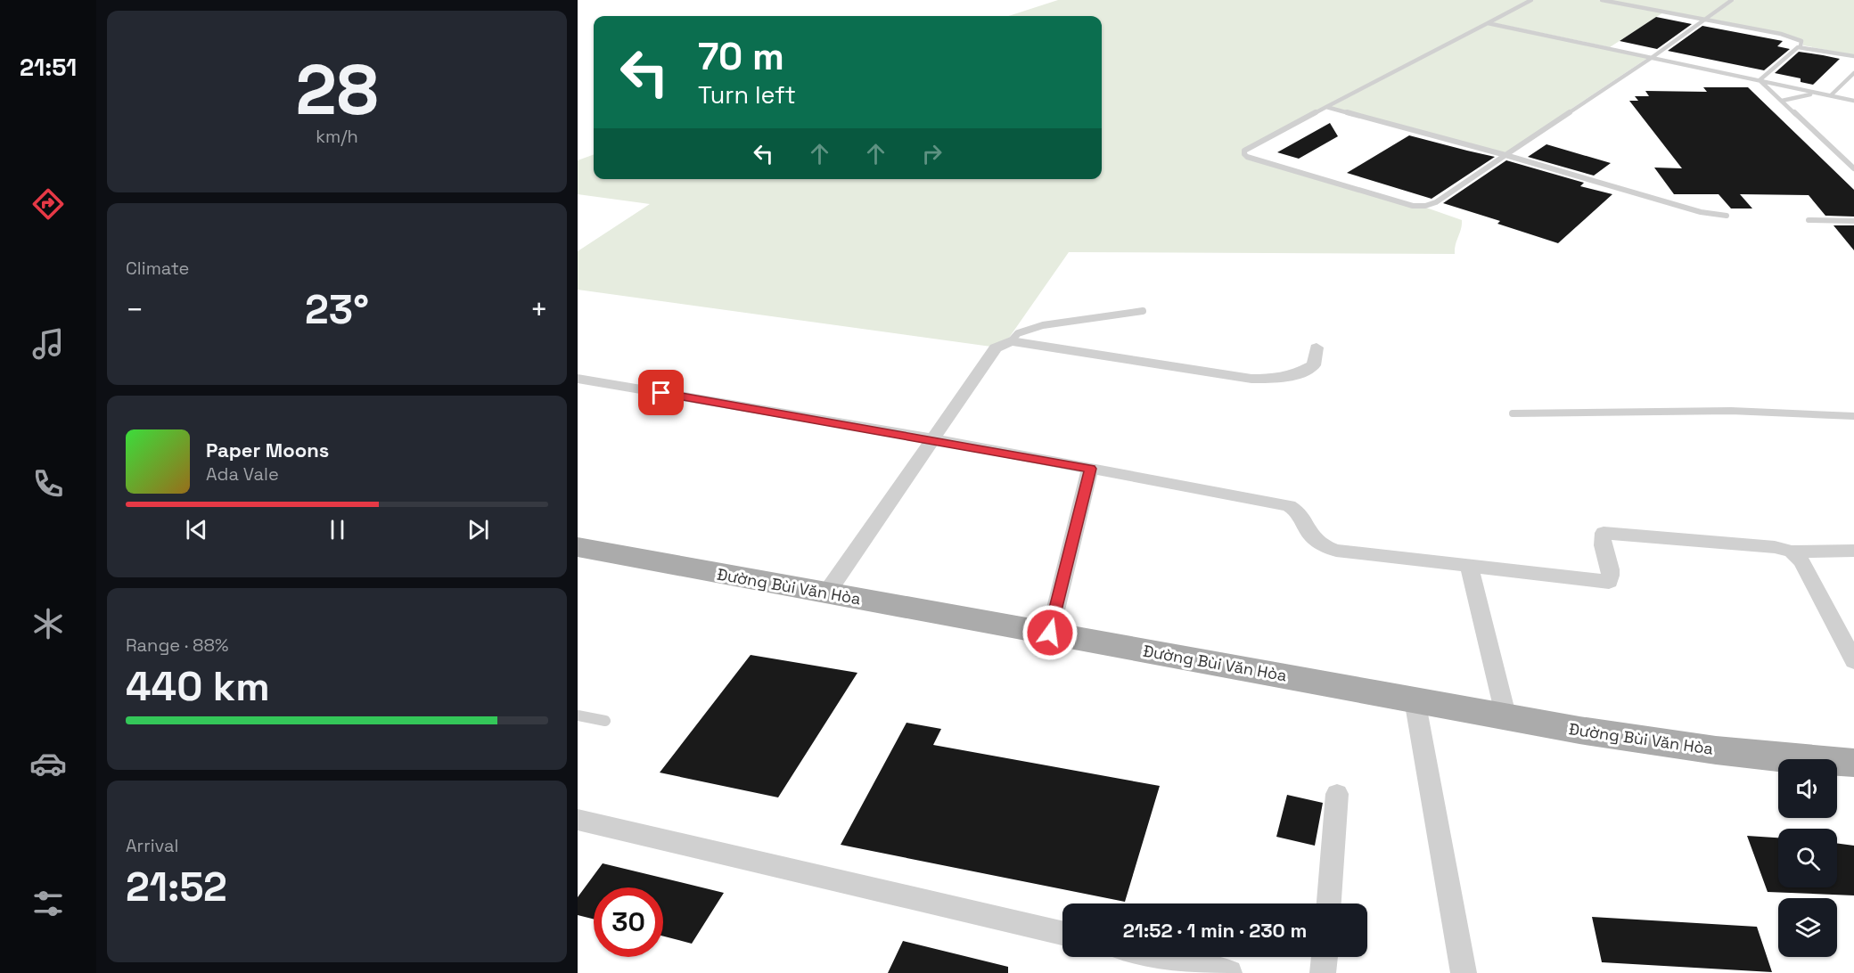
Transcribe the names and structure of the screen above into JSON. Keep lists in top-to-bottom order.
{
  "streets": {
    "main road": ["Đường Bùi Văn Hòa"]
  },
  "page": {
    "tabs": "21:51",
    "tile": [
      ["28", "km/h"],
      "Climate",
      ["Range · 88%", "440 km"],
      ["Arrival", "21:52"]
    ],
    "turn": ["70 m", "Turn left"],
    "heat": ["−", "23°", "+"],
    "song": ["Paper Moons", "Ada Vale"],
    "limit": "30",
    "trip": "21:52 · 1 min · 230 m"
  }
}
